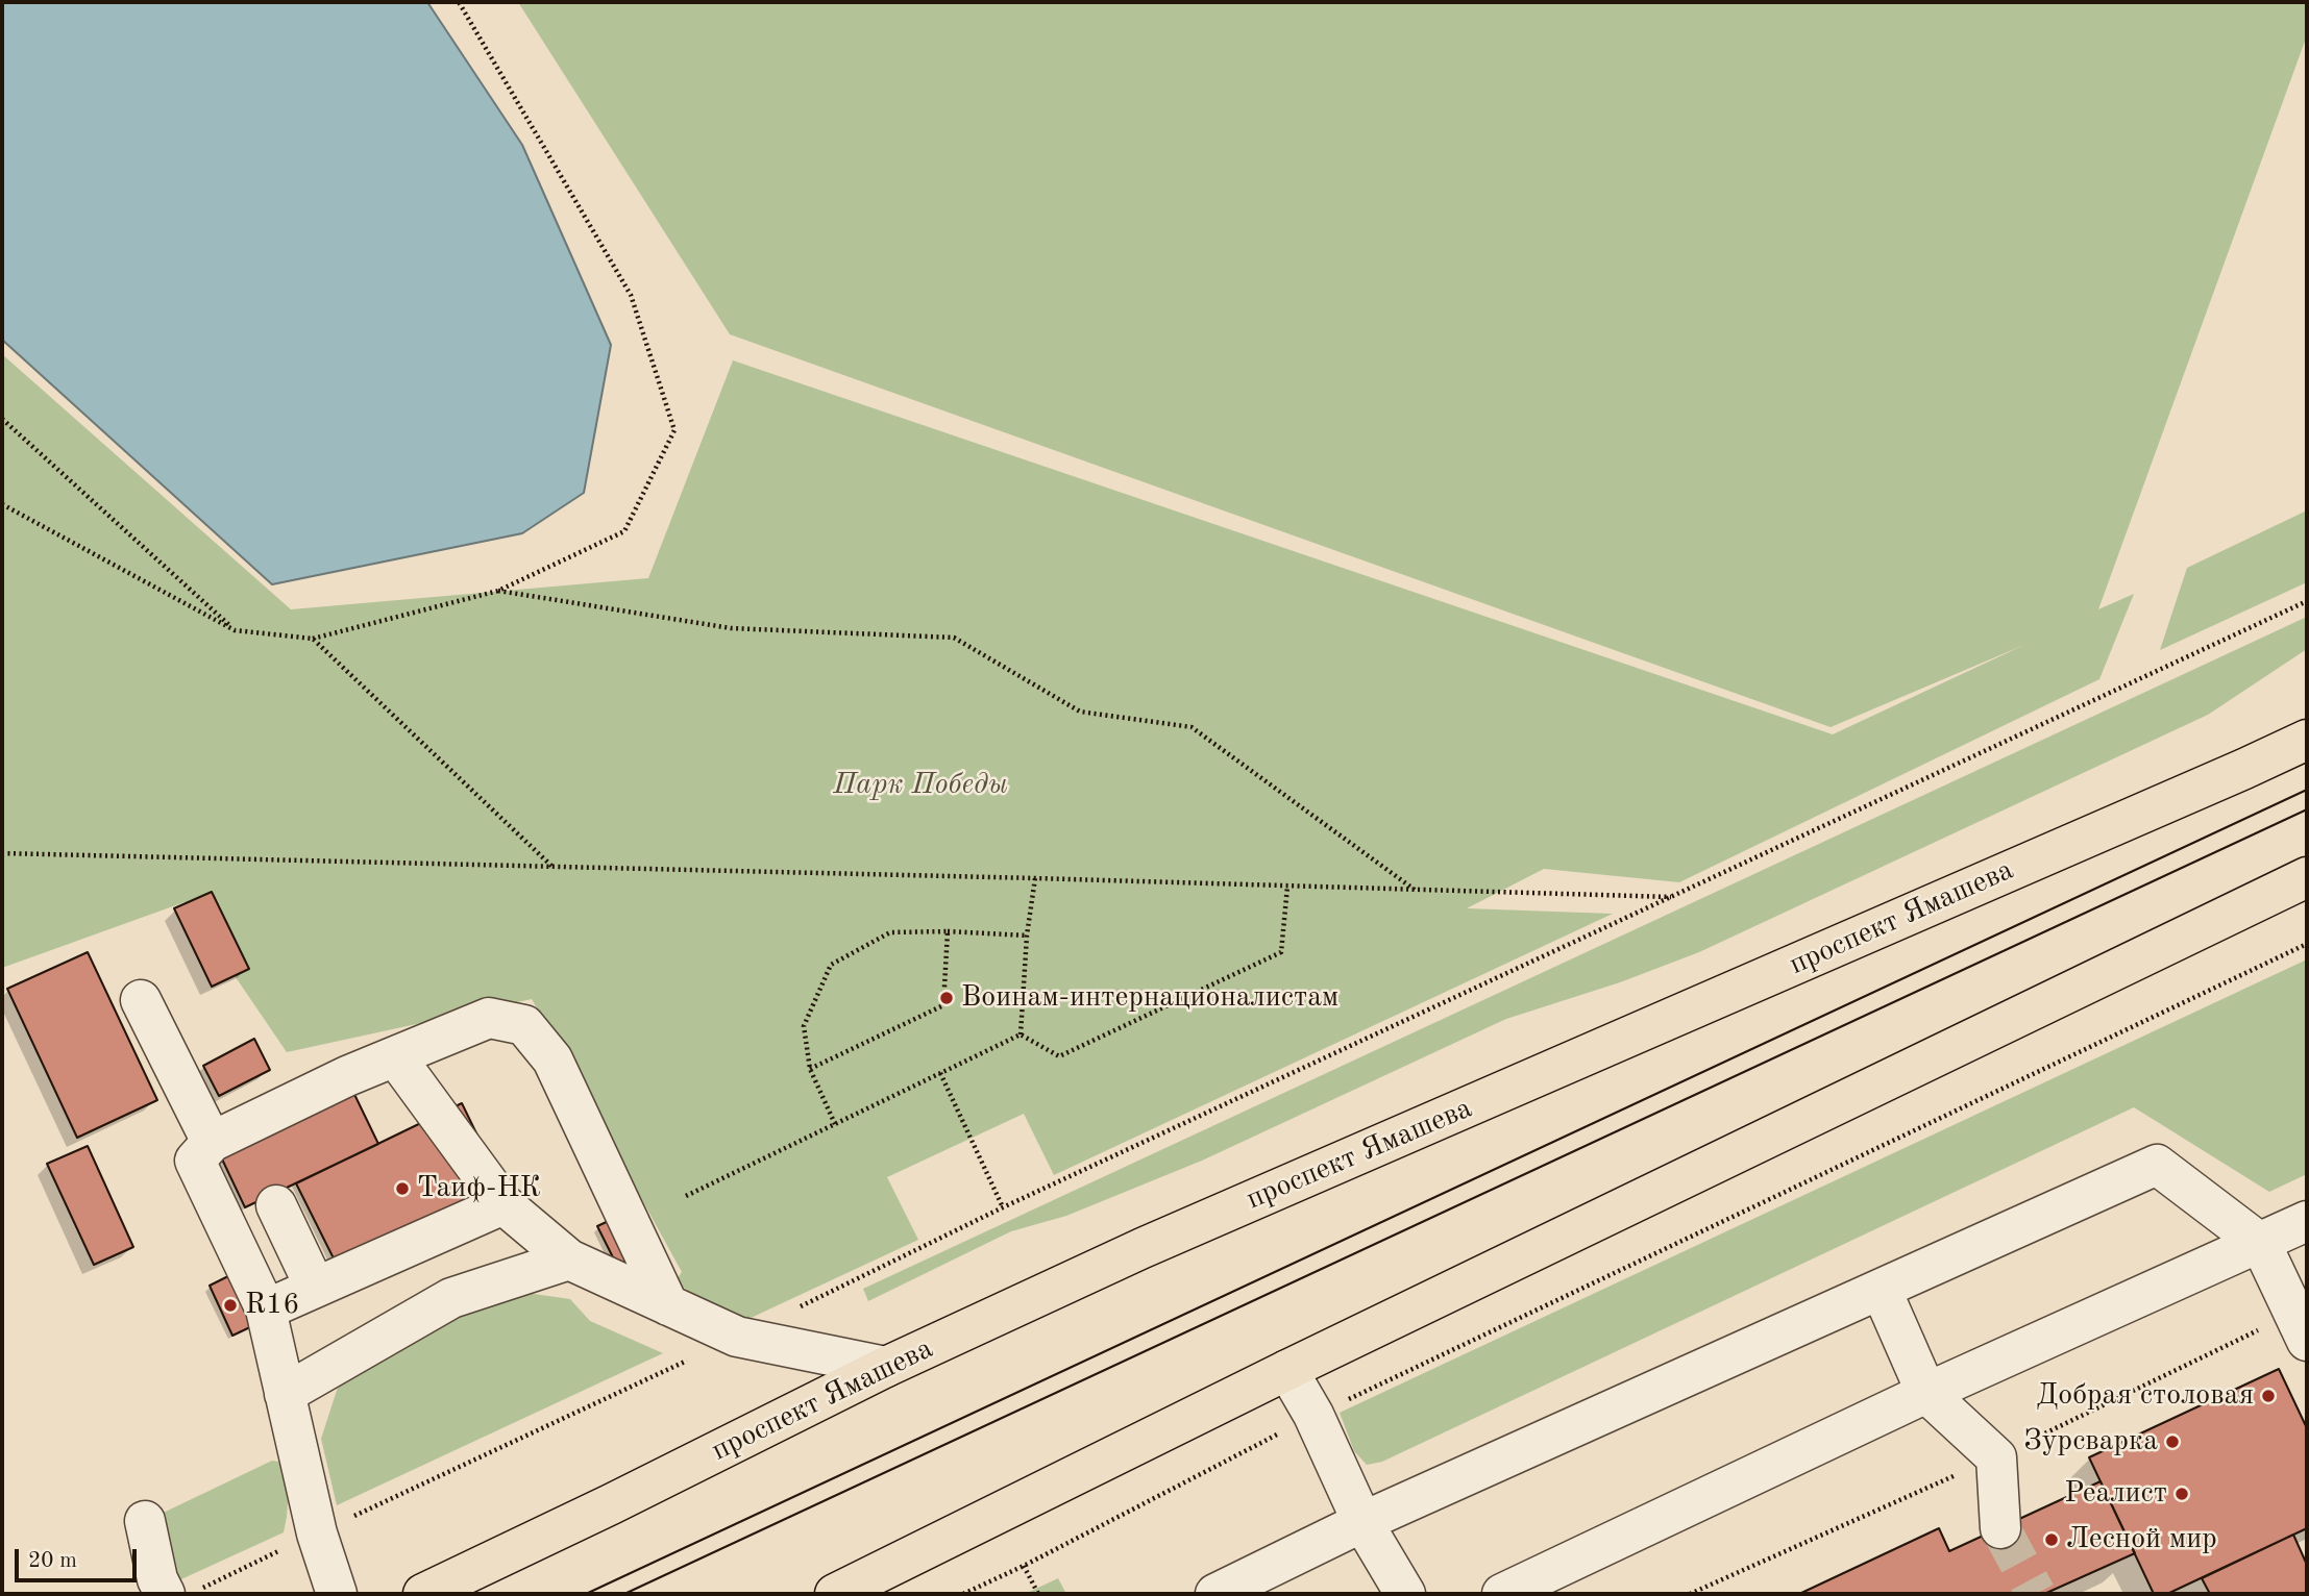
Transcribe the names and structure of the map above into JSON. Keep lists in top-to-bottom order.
{
  "streets": {
    "main road": ["проспект Ямашева"]
  },
  "parks": ["Парк Победы"],
  "places": [
    "Воинам-интернационалистам",
    "Таиф-НК",
    "R16",
    "Добрая столовая",
    "Зурсварка",
    "Реалист",
    "Лесной мир"
  ],
  "scale_bar": "20 m"
}
